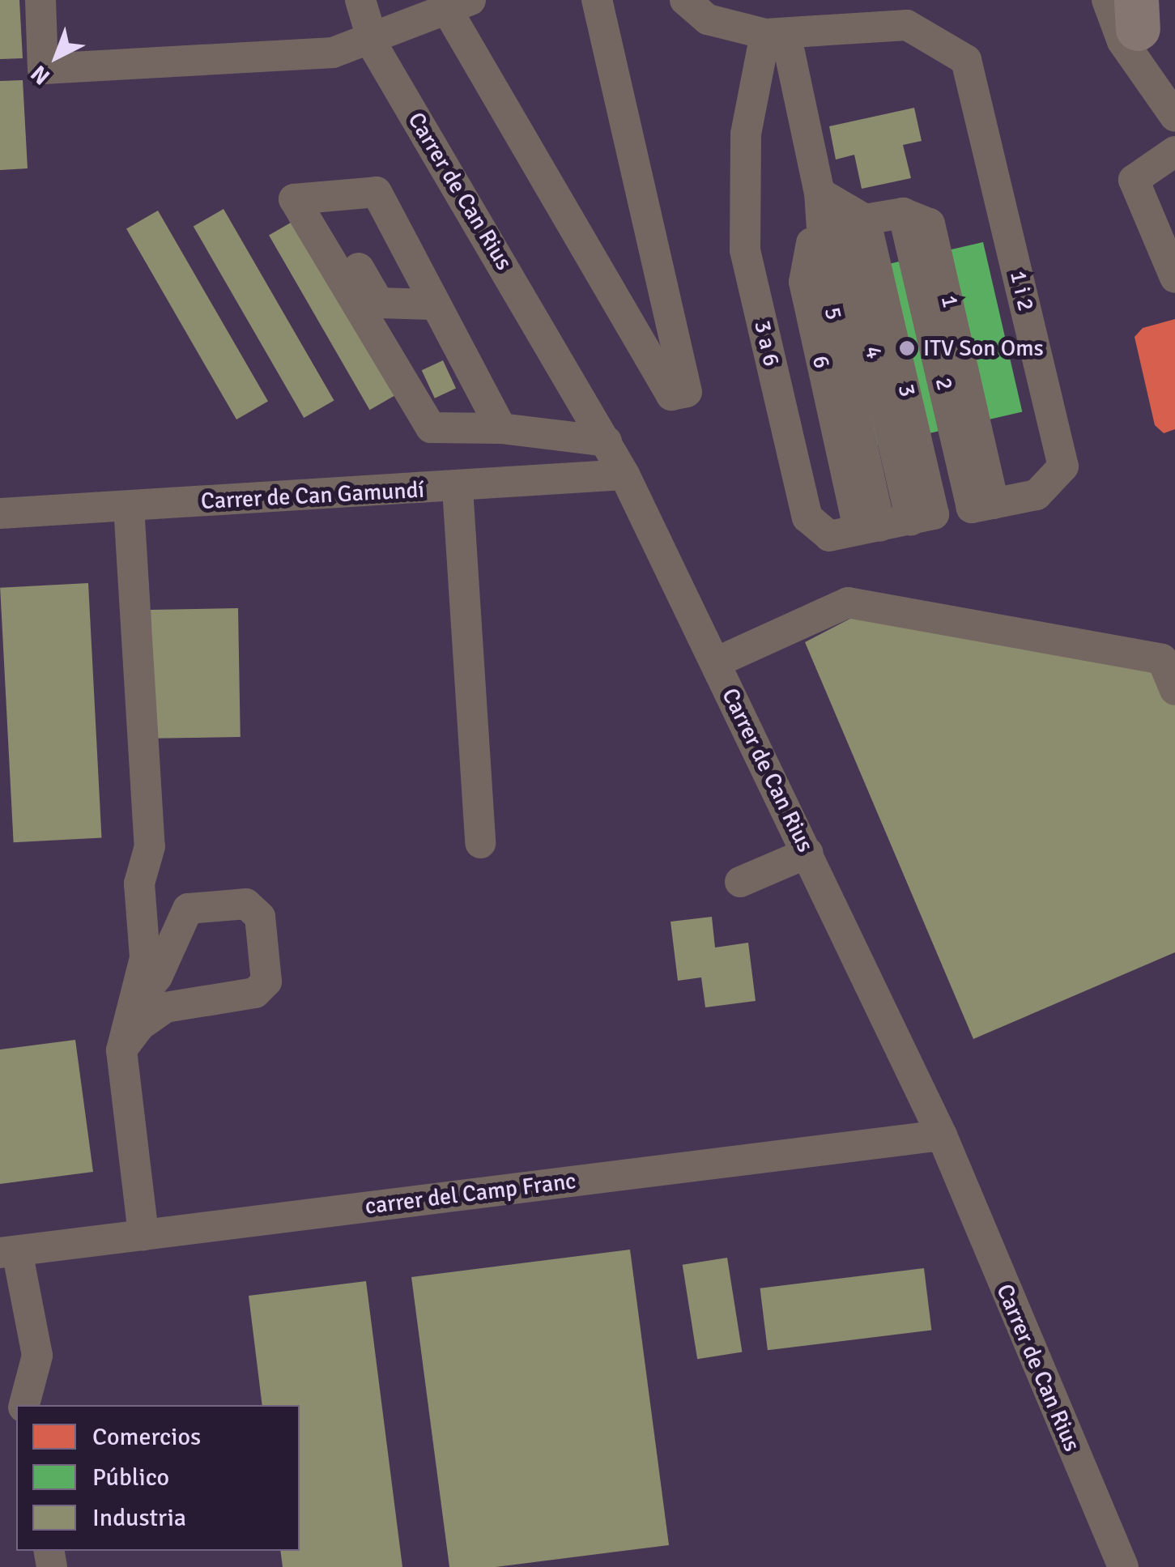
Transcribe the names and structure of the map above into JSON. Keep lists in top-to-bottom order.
{
  "streets": {
    "street": [
      "Carrer de Can Rius",
      "1 i 2",
      "1",
      "5",
      "3 a 6",
      "4",
      "3",
      "Carrer de Can Gamundí",
      "carrer del Camp Franc"
    ]
  },
  "crossings": [
    ["Carrer de Can Rius", "Carrer de Can Gamundí"],
    ["Carrer de Can Rius", "carrer del Camp Franc"],
    ["1 i 2", "1"],
    ["1 i 2", "5"],
    ["1 i 2", "3 a 6"],
    ["1", "3"],
    ["5", "3 a 6"],
    ["5", "4"],
    ["3 a 6", "4"],
    ["3 a 6", "3"],
    ["4", "3"]
  ],
  "places": ["ITV Son Oms"],
  "legend": ["Comercios", "Público", "Industria"],
  "north": "bottom left"
}
